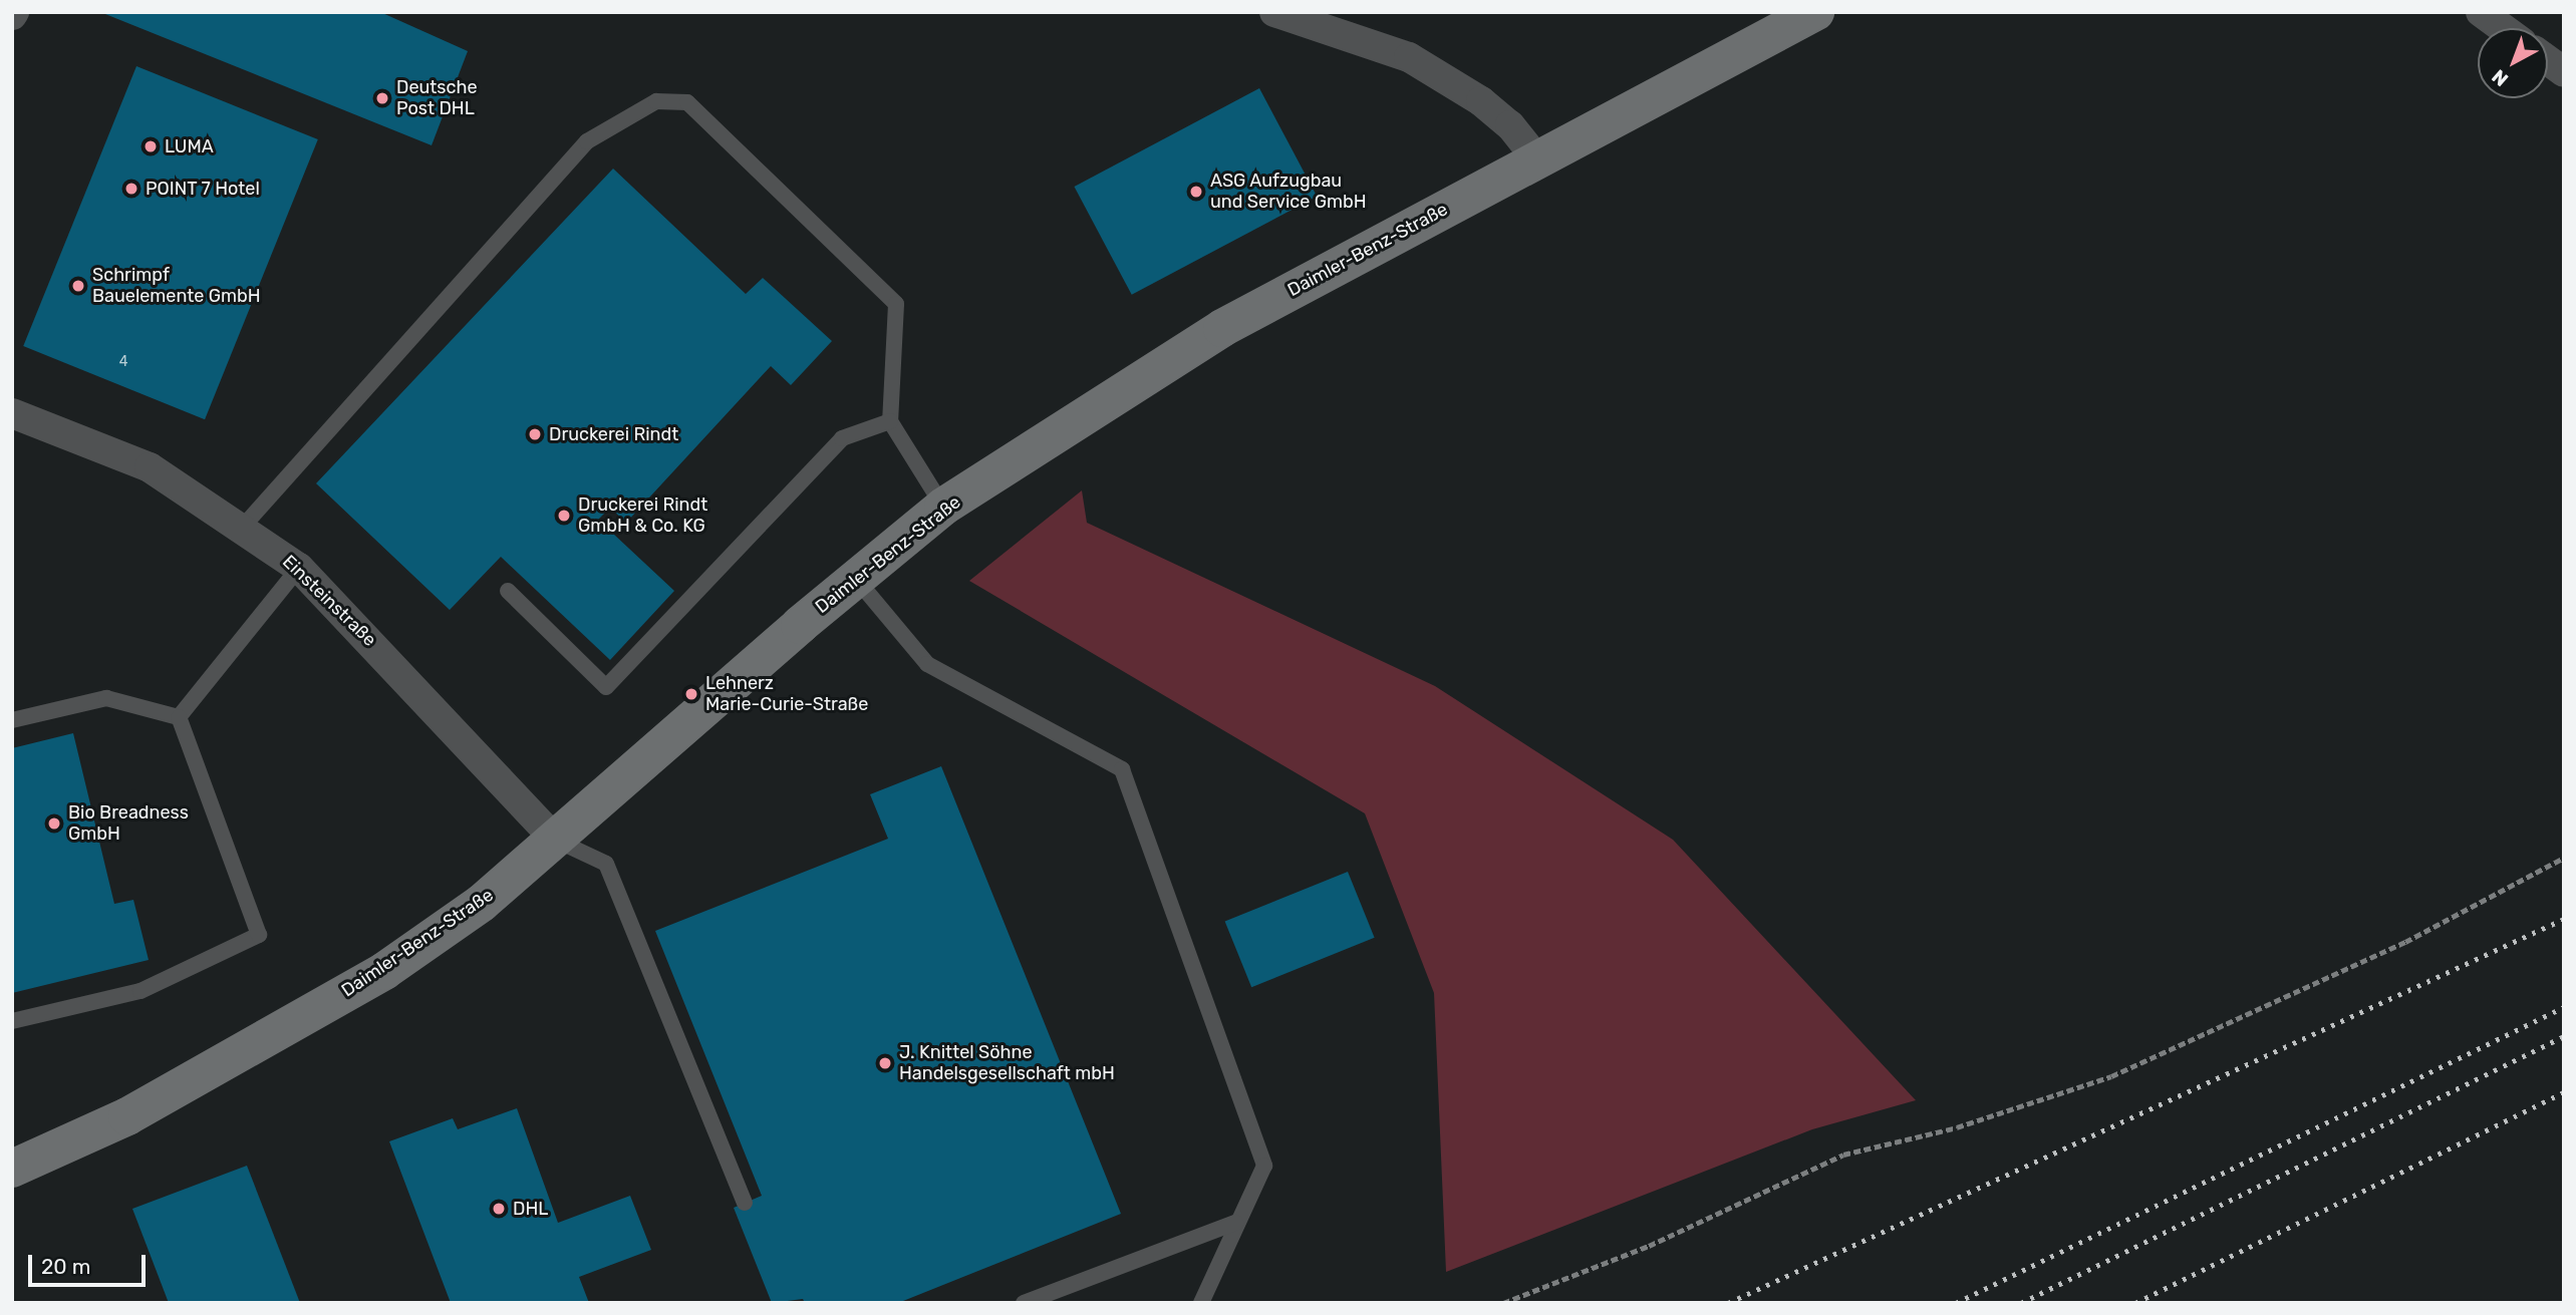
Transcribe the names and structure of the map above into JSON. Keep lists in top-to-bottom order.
{
  "streets": {
    "street": ["Daimler-Benz-Straße", "Einsteinstraße"]
  },
  "crossings": [
    ["Daimler-Benz-Straße", "Einsteinstraße"]
  ],
  "places": [
    "Deutsche Post DHL",
    "LUMA",
    "POINT 7 Hotel",
    "ASG Aufzugbau und Service GmbH",
    "Schrimpf Bauelemente GmbH",
    "Druckerei Rindt",
    "Druckerei Rindt GmbH & Co. KG",
    "Lehnerz Marie-Curie-Straße",
    "Bio Breadness GmbH",
    "J. Knittel Söhne Handelsgesellschaft mbH",
    "DHL"
  ],
  "house_numbers": ["4"],
  "scale_bar": "20 m",
  "north": "bottom left"
}
